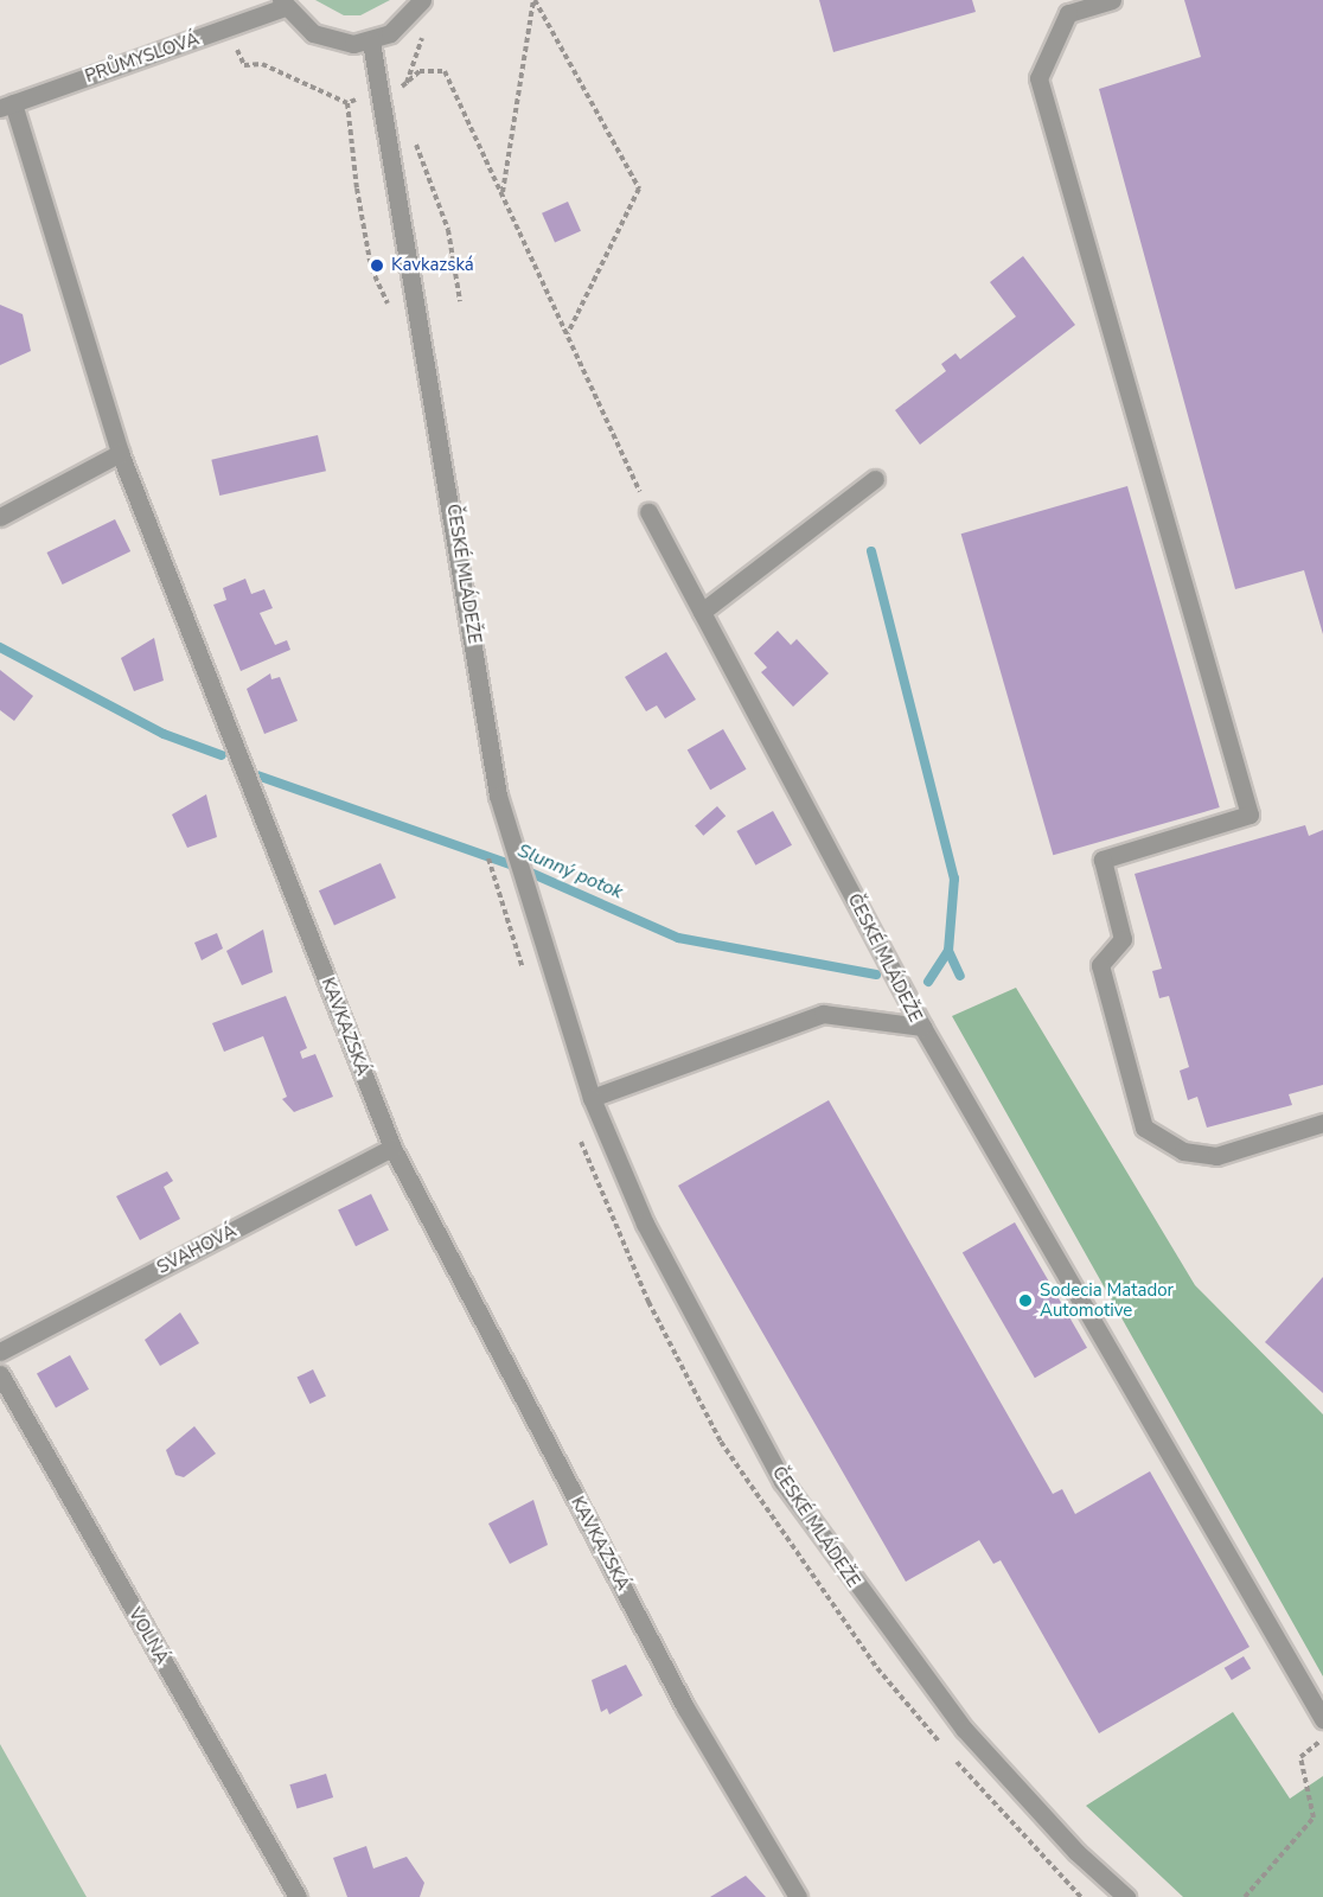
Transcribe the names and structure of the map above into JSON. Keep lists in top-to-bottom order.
{
  "streets": {
    "street": [
      "PRŮMYSLOVÁ",
      "ČESKÉ MLÁDEŽE",
      "KAVKAZSKÁ",
      "SVAHOVÁ",
      "VOLNÁ"
    ]
  },
  "crossings": [
    ["PRŮMYSLOVÁ", "KAVKAZSKÁ"],
    ["KAVKAZSKÁ", "SVAHOVÁ"]
  ],
  "water": ["Slunný potok"],
  "places": ["Kavkazská", "Sodecia Matador Automotive"]
}
